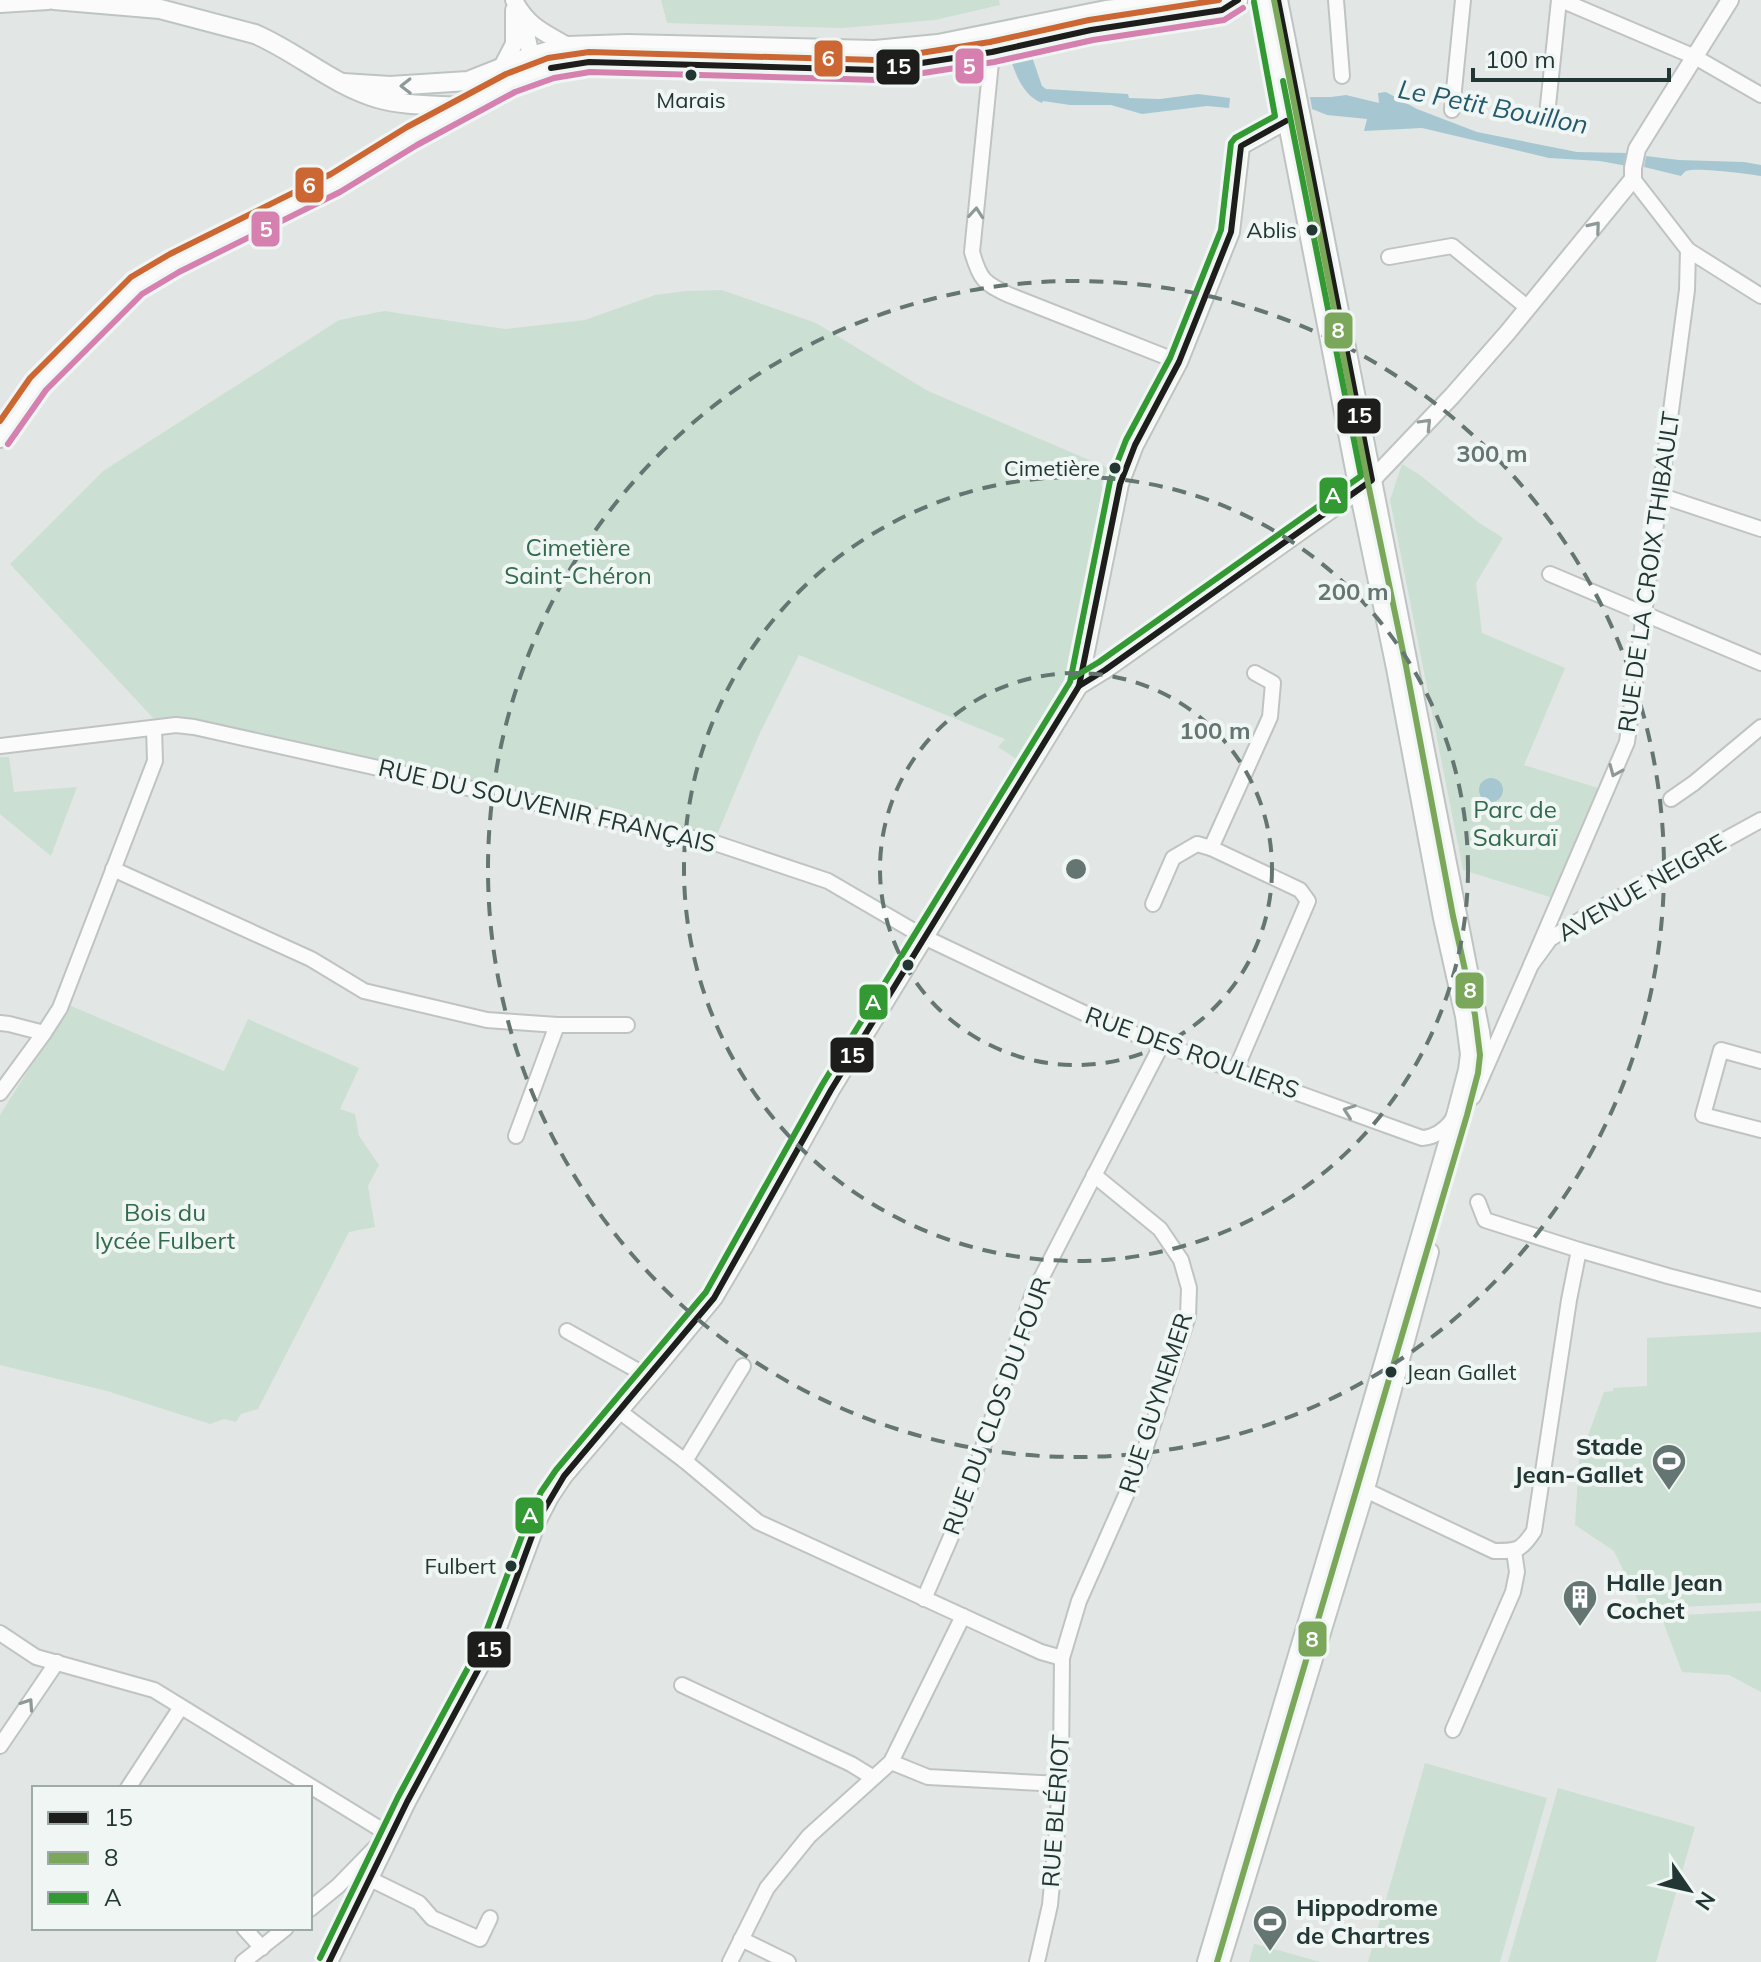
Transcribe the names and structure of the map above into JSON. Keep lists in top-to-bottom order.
{
  "streets": {
    "street": [
      "RUE DE LA CROIX THIBAULT",
      "RUE DU SOUVENIR FRANÇAIS",
      "AVENUE NEIGRE",
      "RUE DES ROULIERS",
      "RUE GUYNEMER",
      "RUE DU CLOS DU FOUR",
      "RUE BLÉRIOT"
    ]
  },
  "crossings": [
    ["RUE DE LA CROIX THIBAULT", "AVENUE NEIGRE"],
    ["RUE DU SOUVENIR FRANÇAIS", "RUE DES ROULIERS"],
    ["RUE DES ROULIERS", "RUE DU CLOS DU FOUR"],
    ["RUE GUYNEMER", "RUE DU CLOS DU FOUR"],
    ["RUE GUYNEMER", "RUE BLÉRIOT"]
  ],
  "one_way": ["RUE DE LA CROIX THIBAULT", "RUE DES ROULIERS"],
  "water": ["Le Petit Bouillon"],
  "parks": ["Cimetière Saint-Chéron", "Parc de Sakuraï", "Bois du lycée Fulbert"],
  "places": {
    "other": [
      "Marais",
      "Ablis",
      "Cimetière",
      "Jean Gallet",
      "Fulbert"
    ],
    "sports": ["Stade Jean-Gallet", "Hippodrome de Chartres"],
    "building": ["Halle Jean Cochet"]
  },
  "lines": [
    "transit line 15",
    "transit line 8",
    "transit line 6",
    "transit line A",
    "transit line 5"
  ],
  "legend": ["15", "8", "A"],
  "scale_bar": "100 m",
  "north": "bottom right",
  "rings": ["300 m", "200 m", "100 m"]
}
